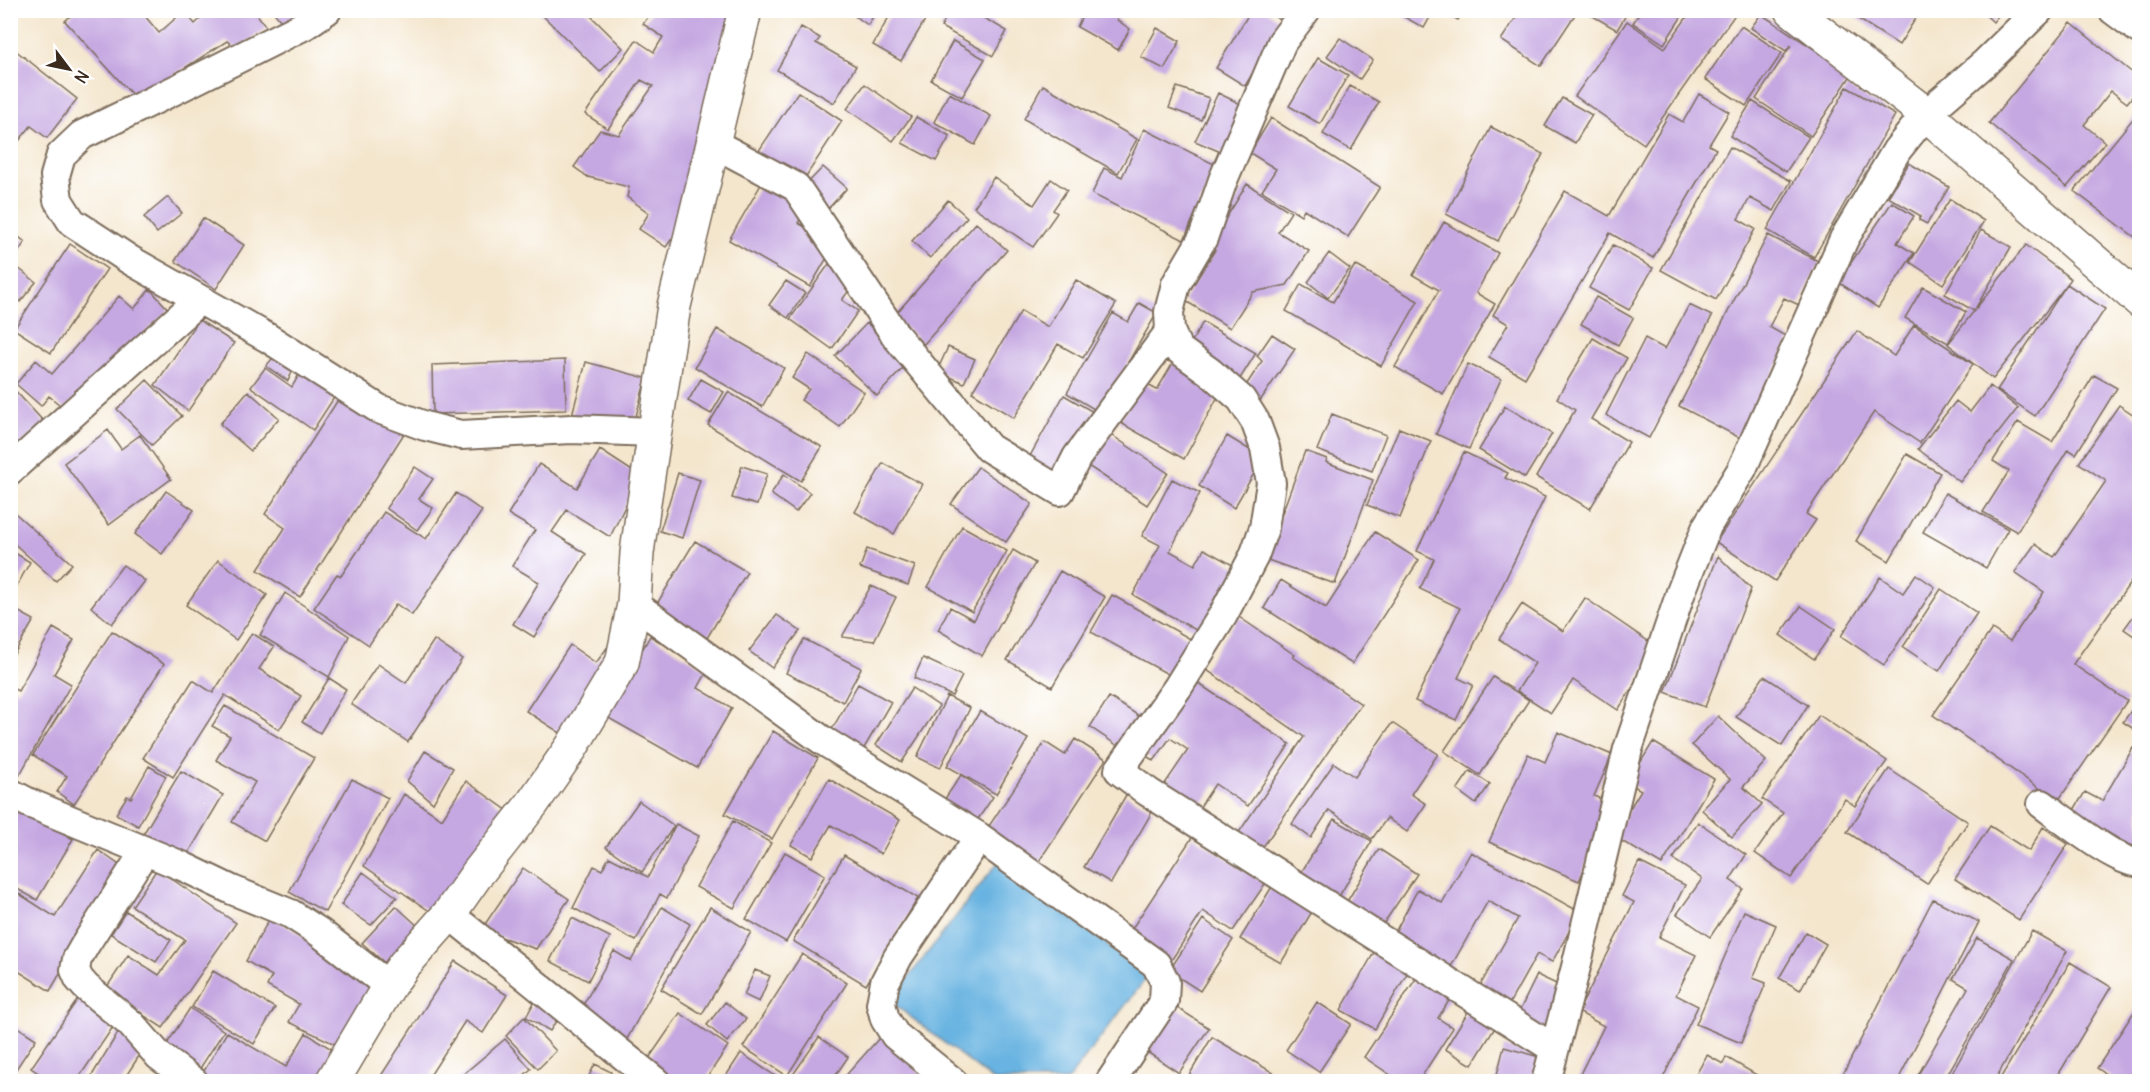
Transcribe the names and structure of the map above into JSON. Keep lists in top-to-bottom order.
{
  "north": "bottom right"
}
